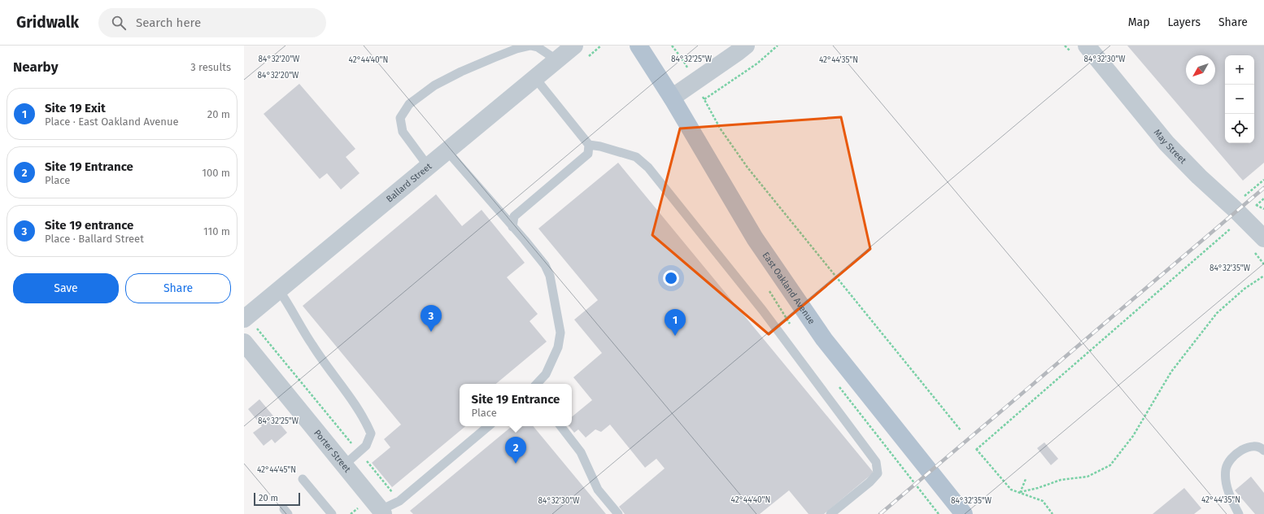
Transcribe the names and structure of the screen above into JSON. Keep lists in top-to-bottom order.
{
  "streets": {
    "main road": ["East Oakland Avenue"],
    "street": ["May Street", "Ballard Street", "Porter Street"]
  },
  "scale_bar": "20 m",
  "north": "bottom left",
  "page": {
    "header": "Gridwalk",
    "search": "Search here",
    "nav": ["Map", "Layers", "Share"],
    "heading": ["Nearby", "3 results"],
    "map_buttons": ["+", "−"],
    "list": [
      {
        "mark": "1",
        "name": "Site 19 Exit",
        "note": "Place · East Oakland Avenue",
        "value": "20 m"
      },
      {
        "mark": "2",
        "name": "Site 19 Entrance",
        "note": "Place",
        "value": "100 m"
      },
      {
        "mark": "3",
        "name": "Site 19 entrance",
        "note": "Place · Ballard Street",
        "value": "110 m"
      }
    ],
    "buttons": ["Save", "Share"],
    "pins": ["3", "1", "2"],
    "popup": ["Site 19 Entrance", "Place"],
    "scale": "20 m"
  },
  "coordinates": [
    "84°32'20\"W",
    "84°32'25\"W",
    "84°32'30\"W",
    "42°44'40\"N",
    "42°44'35\"N",
    "84°32'35\"W",
    "42°44'45\"N"
  ]
}
